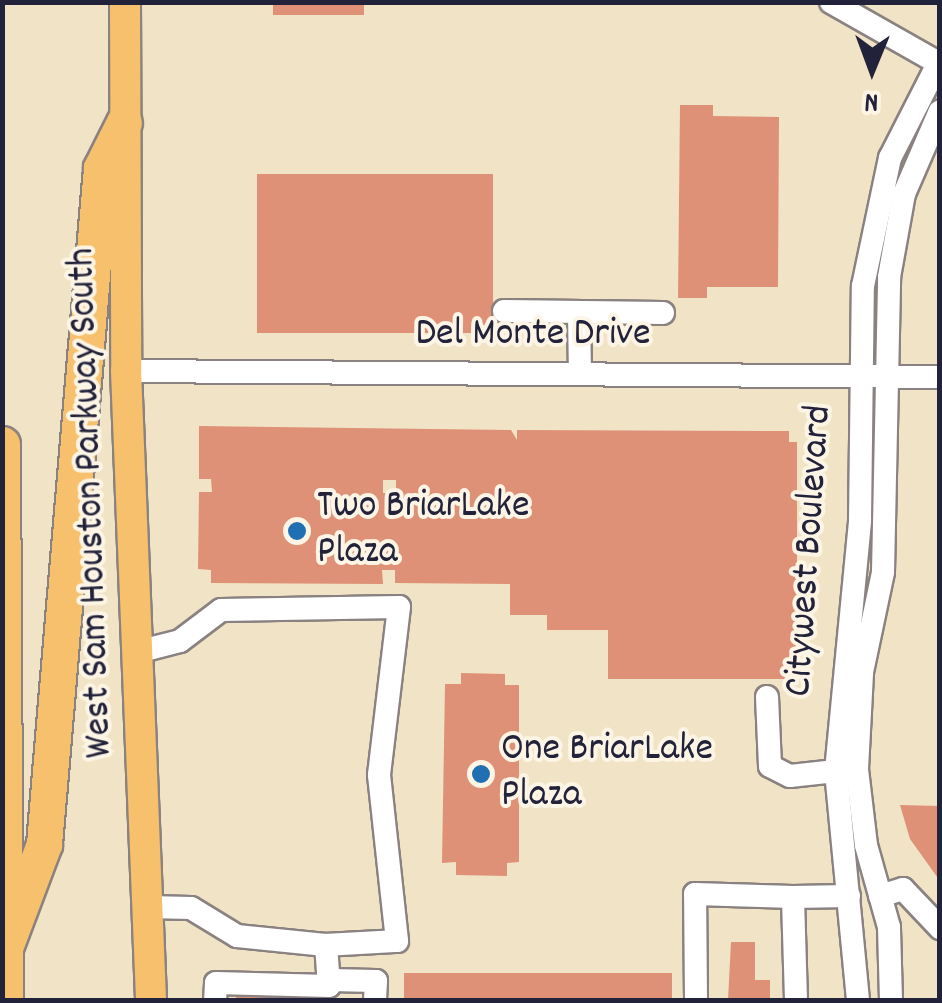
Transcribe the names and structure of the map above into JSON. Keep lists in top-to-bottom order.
{
  "streets": {
    "main road": ["West Sam Houston Parkway South"],
    "street": ["Del Monte Drive", "Citywest Boulevard"]
  },
  "crossings": [
    ["Del Monte Drive", "West Sam Houston Parkway South"],
    ["Del Monte Drive", "Citywest Boulevard"]
  ],
  "places": ["Two BriarLake Plaza", "One BriarLake Plaza"],
  "north": "bottom"
}
